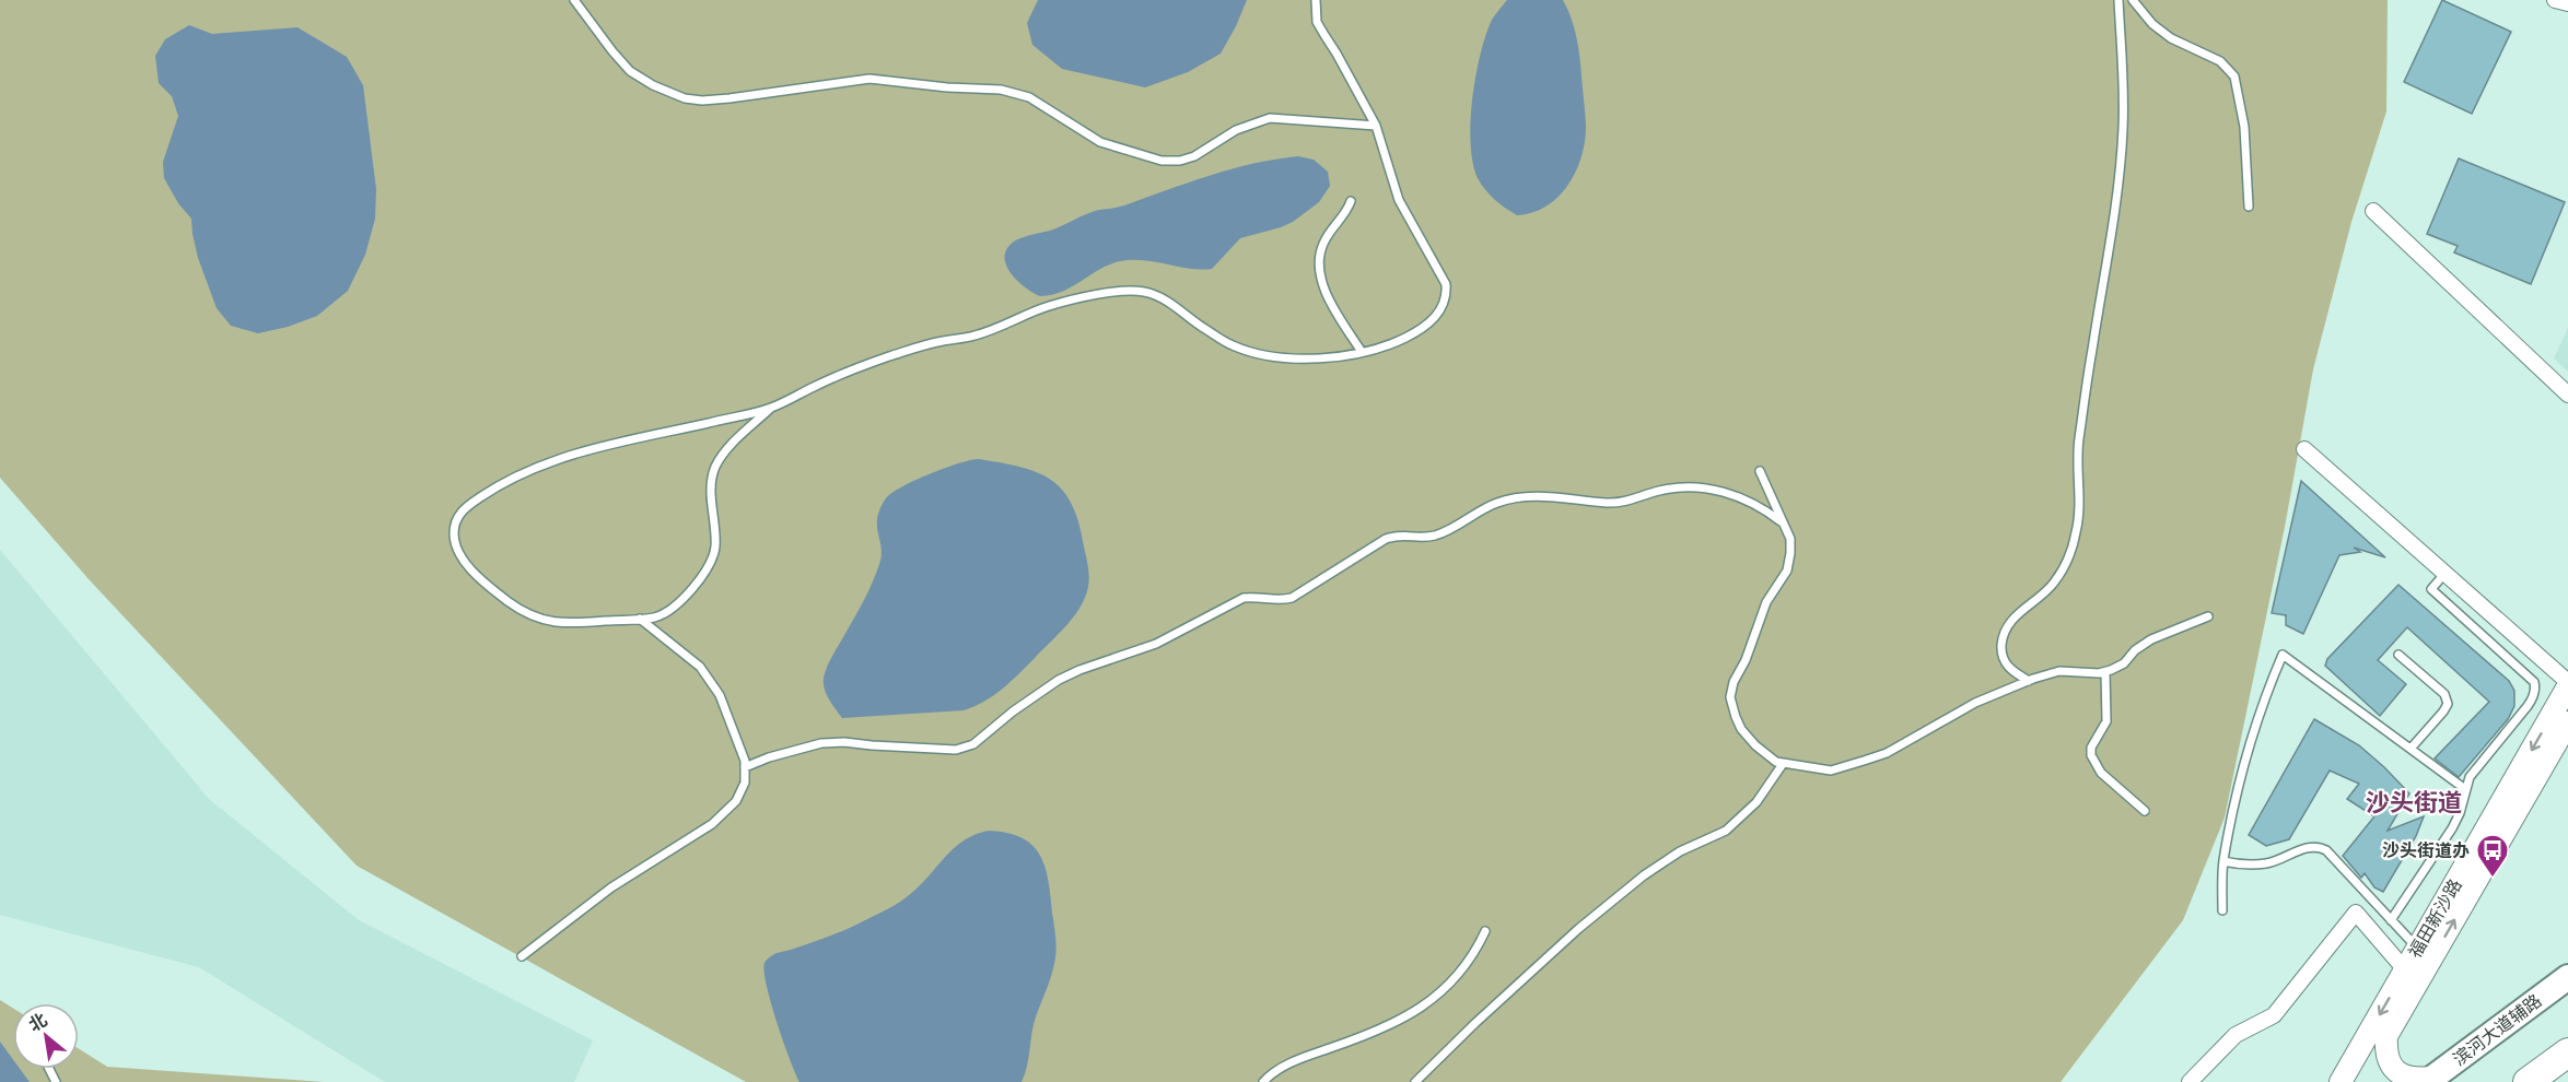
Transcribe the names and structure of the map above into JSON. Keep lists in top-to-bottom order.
{
  "streets": {
    "main road": ["滨河大道辅路"],
    "street": ["福田新沙路"]
  },
  "crossings": [
    ["福田新沙路", "滨河大道辅路"]
  ],
  "districts": ["沙头街道"],
  "places": {
    "bus stop": ["沙头街道办"]
  },
  "north": "top left"
}
